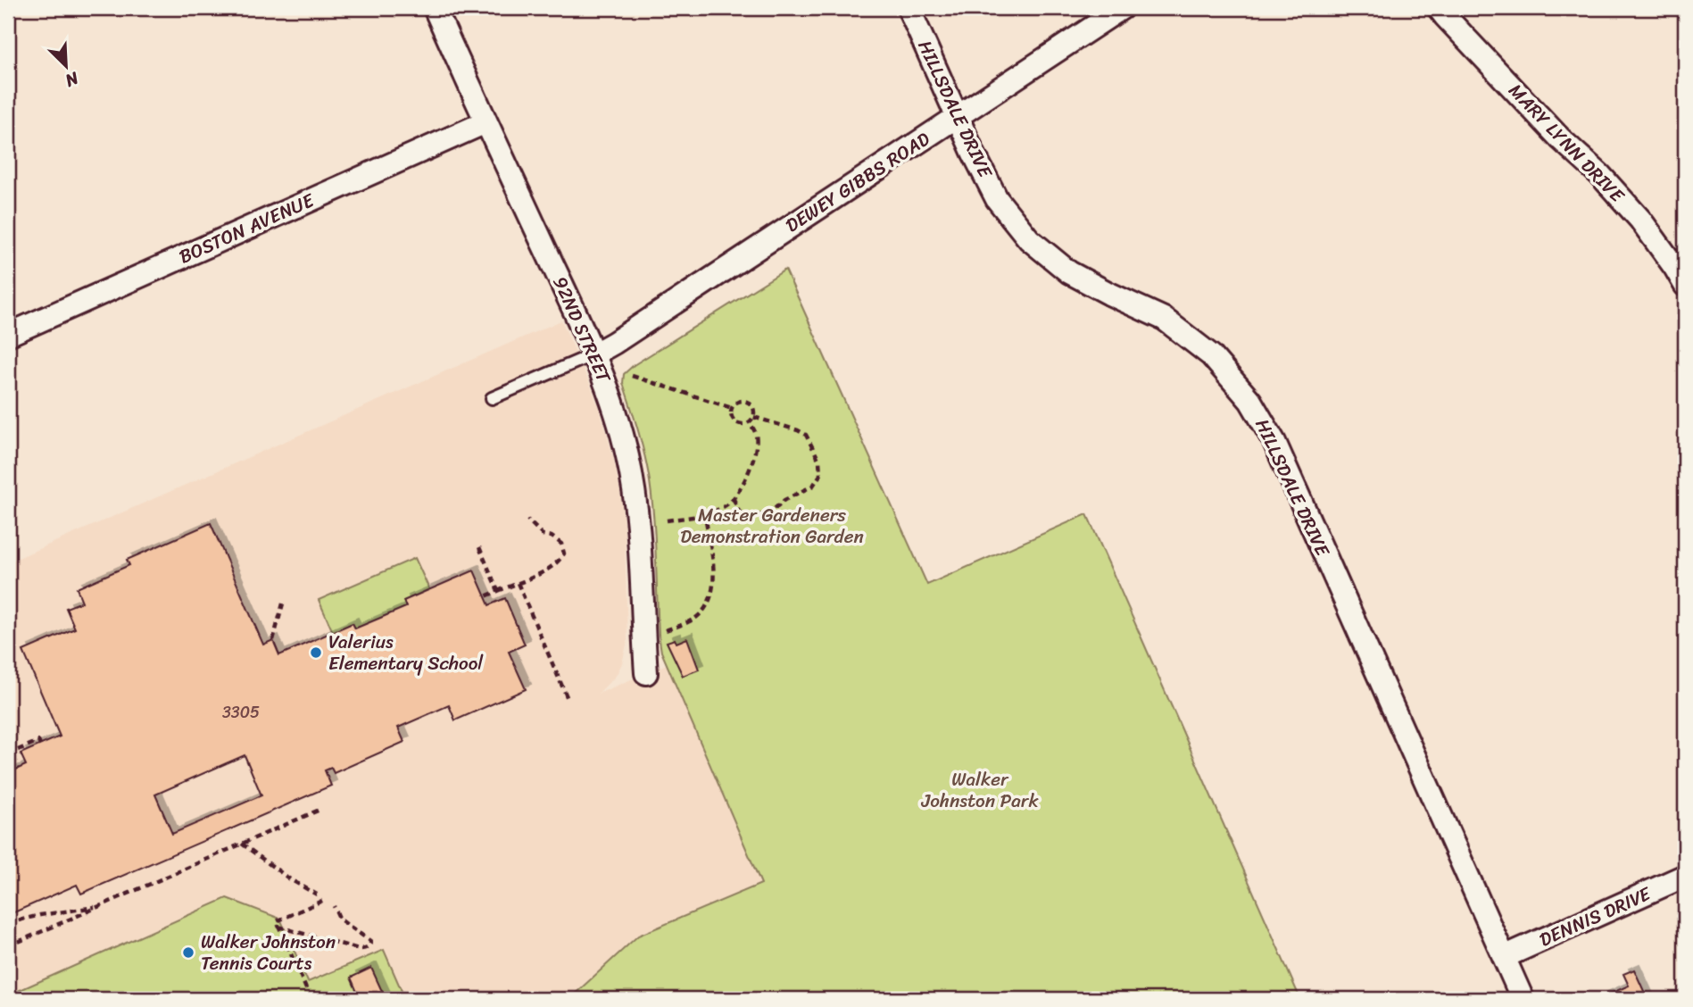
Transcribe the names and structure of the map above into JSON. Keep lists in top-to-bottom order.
{
  "streets": {
    "street": [
      "HILLSDALE DRIVE",
      "MARY LYNN DRIVE",
      "DEWEY GIBBS ROAD",
      "BOSTON AVENUE",
      "92ND STREET",
      "DENNIS DRIVE"
    ]
  },
  "crossings": [
    ["HILLSDALE DRIVE", "DEWEY GIBBS ROAD"],
    ["HILLSDALE DRIVE", "DENNIS DRIVE"],
    ["DEWEY GIBBS ROAD", "92ND STREET"],
    ["BOSTON AVENUE", "92ND STREET"]
  ],
  "parks": ["Master Gardeners Demonstration Garden", "Walker Johnston Park"],
  "places": ["Valerius Elementary School", "Walker Johnston Tennis Courts"],
  "house_numbers": ["3305"],
  "north": "bottom right"
}
